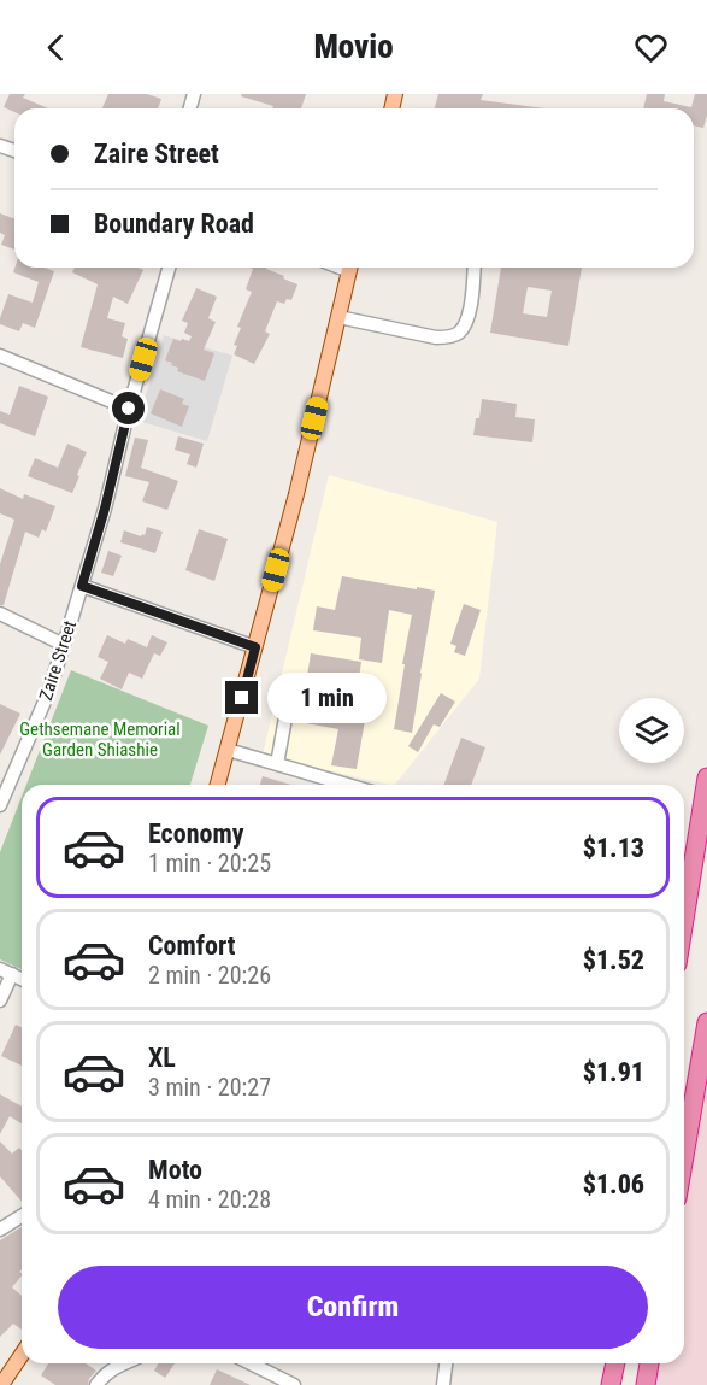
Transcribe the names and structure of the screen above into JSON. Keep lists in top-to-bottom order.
{
  "streets": {
    "street": ["Zaire Street"]
  },
  "parks": ["Gethsemane Memorial Garden Shiashie"],
  "page": {
    "header": "Movio",
    "banner": ["Zaire Street", "Boundary Road"],
    "bubble": "1 min",
    "list": [
      {
        "name": "Economy",
        "note": "1 min · 20:25",
        "value": "$1.13"
      },
      {
        "name": "Comfort",
        "note": "2 min · 20:26",
        "value": "$1.52"
      },
      {
        "name": "XL",
        "note": "3 min · 20:27",
        "value": "$1.91"
      },
      {
        "name": "Moto",
        "note": "4 min · 20:28",
        "value": "$1.06"
      }
    ],
    "buttons": "Confirm"
  }
}
